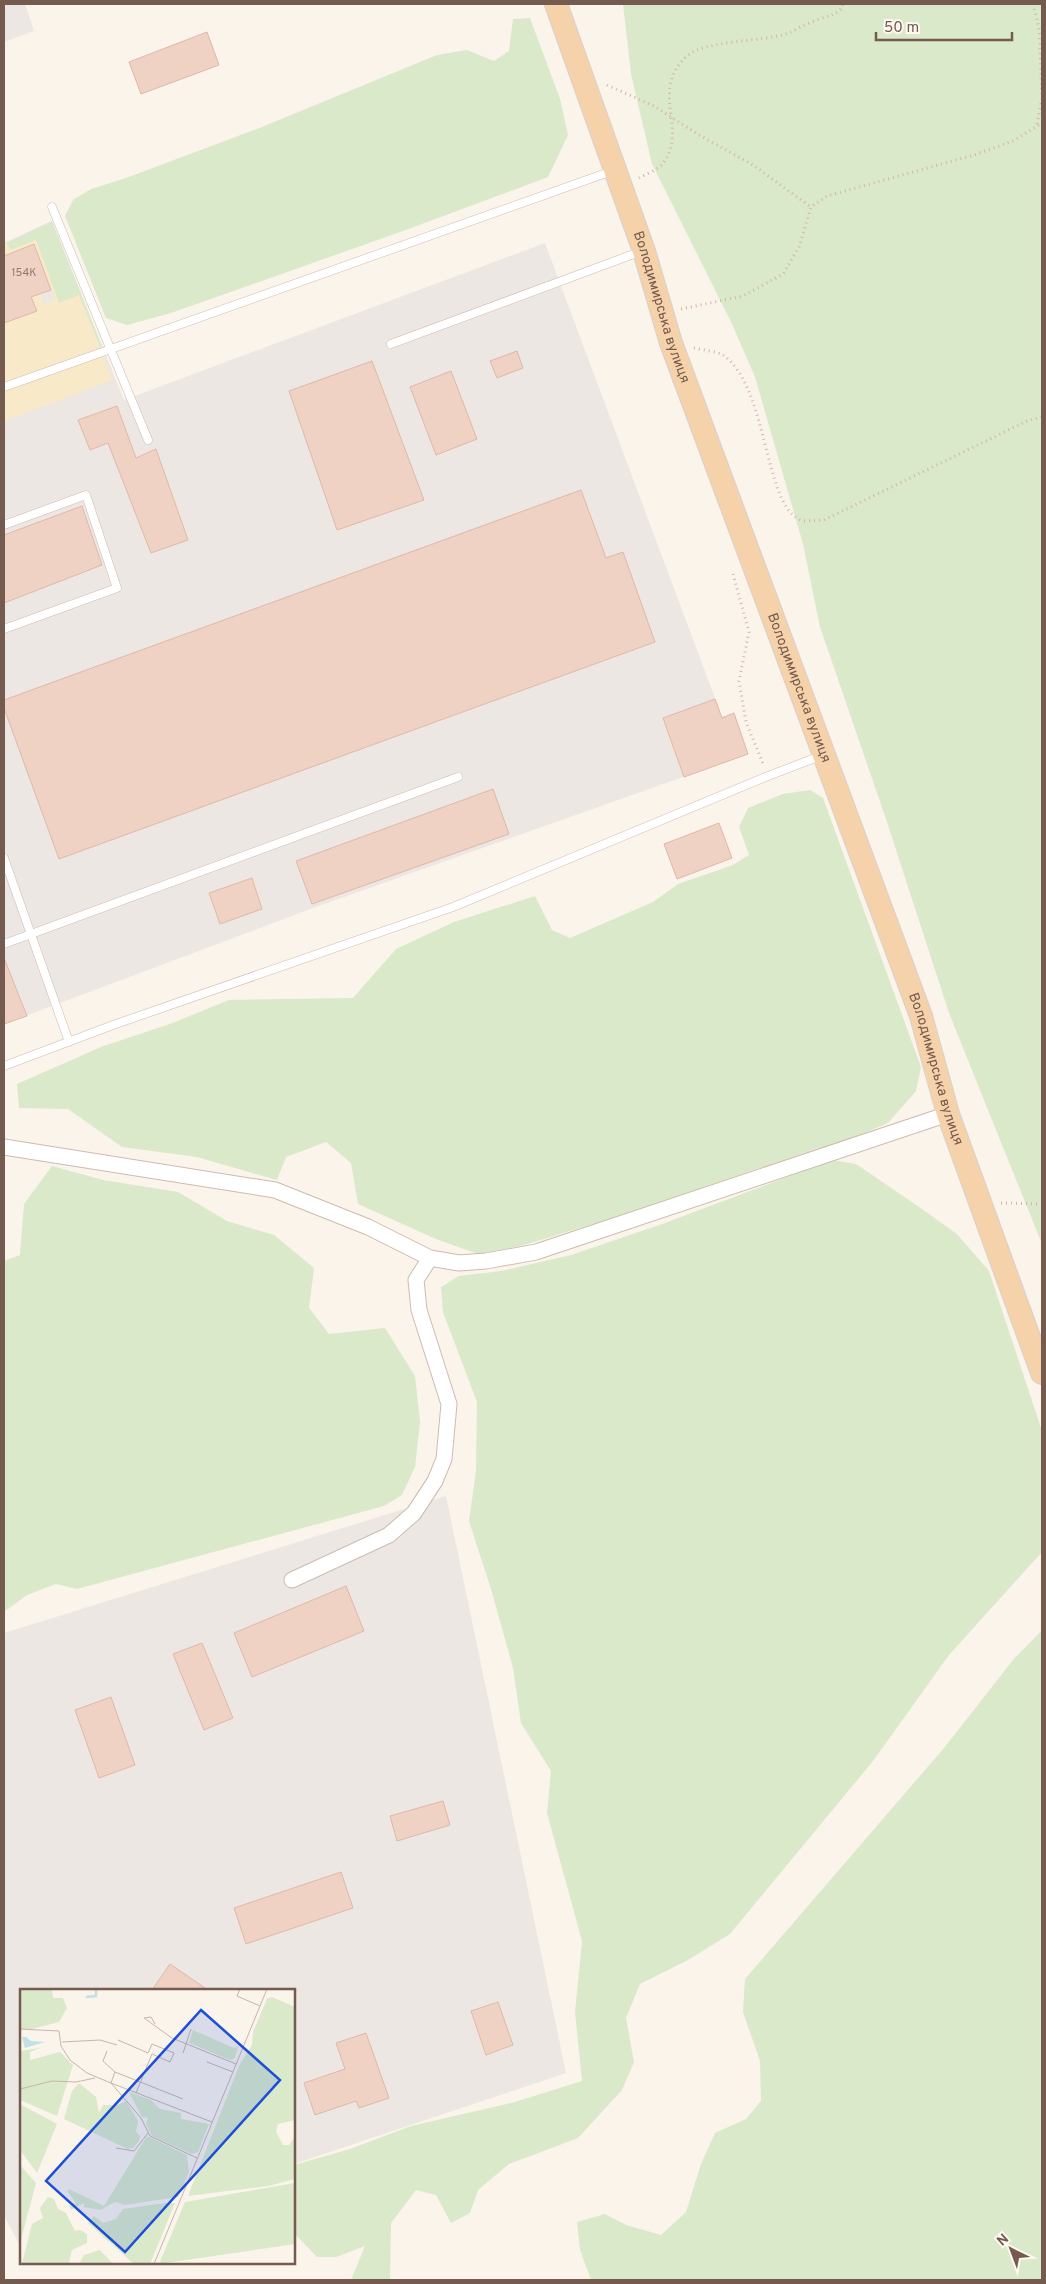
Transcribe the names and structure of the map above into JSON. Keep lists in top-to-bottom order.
{
  "streets": {
    "main road": ["Володимирська вулиця"]
  },
  "house_numbers": ["154K"],
  "scale_bar": "50 m",
  "north": "top left"
}
